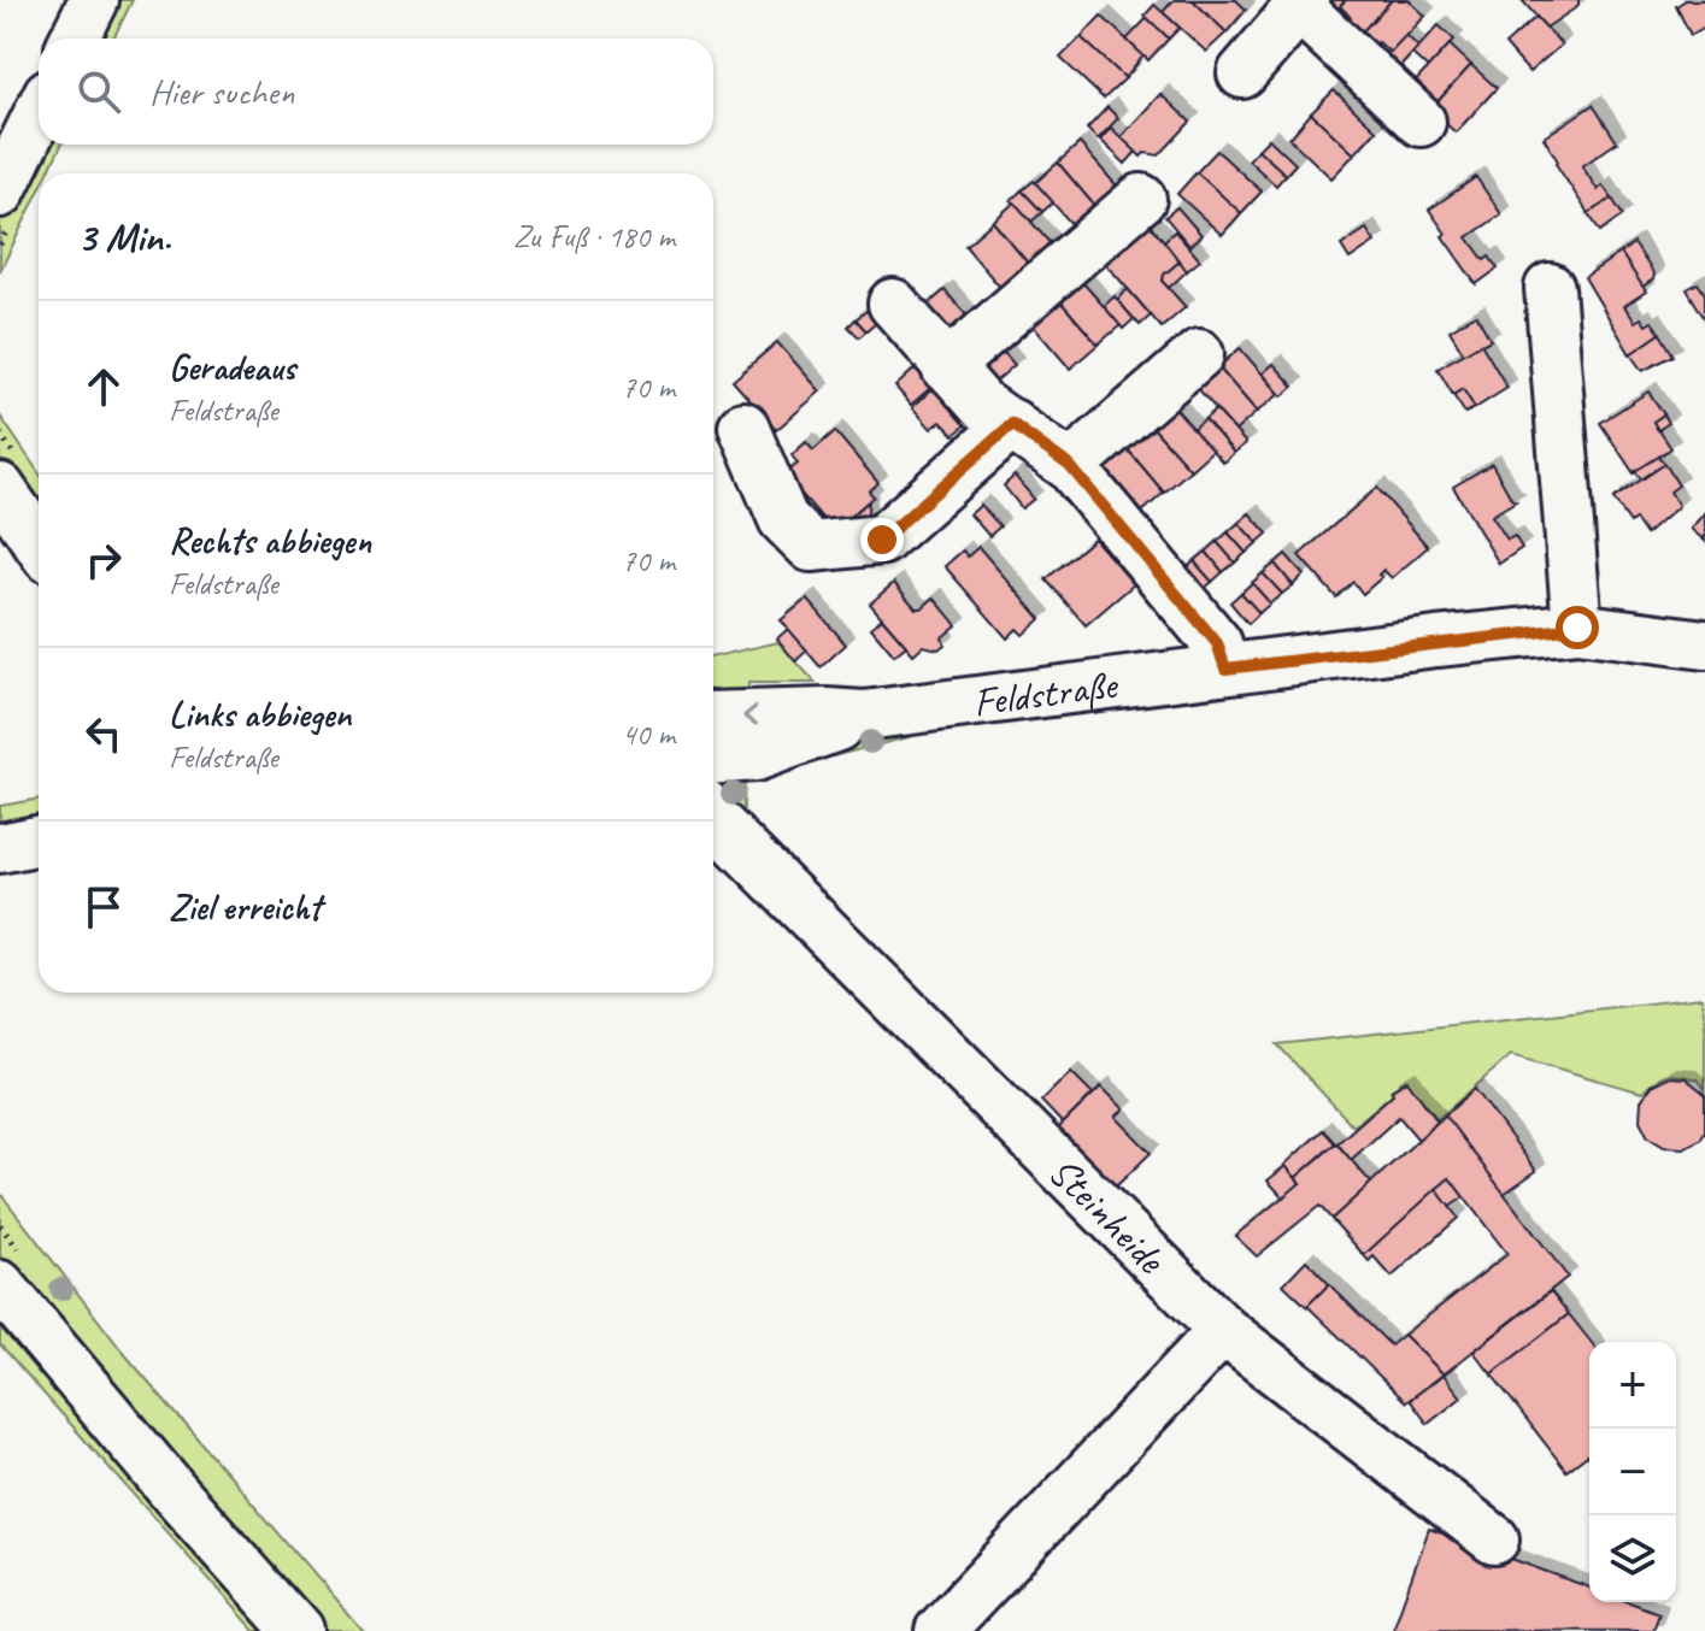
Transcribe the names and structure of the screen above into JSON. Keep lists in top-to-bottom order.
{
  "streets": {
    "street": ["Feldstraße", "Steinheide"]
  },
  "page": {
    "search": "Hier suchen",
    "heading": ["3 Min.", "Zu Fuß · 180 m"],
    "list": [
      ["Geradeaus", "Feldstraße", "70 m"],
      ["Rechts abbiegen", "Feldstraße", "70 m"],
      ["Links abbiegen", "Feldstraße", "40 m"],
      "Ziel erreicht"
    ],
    "map_buttons": ["+", "−"]
  }
}
